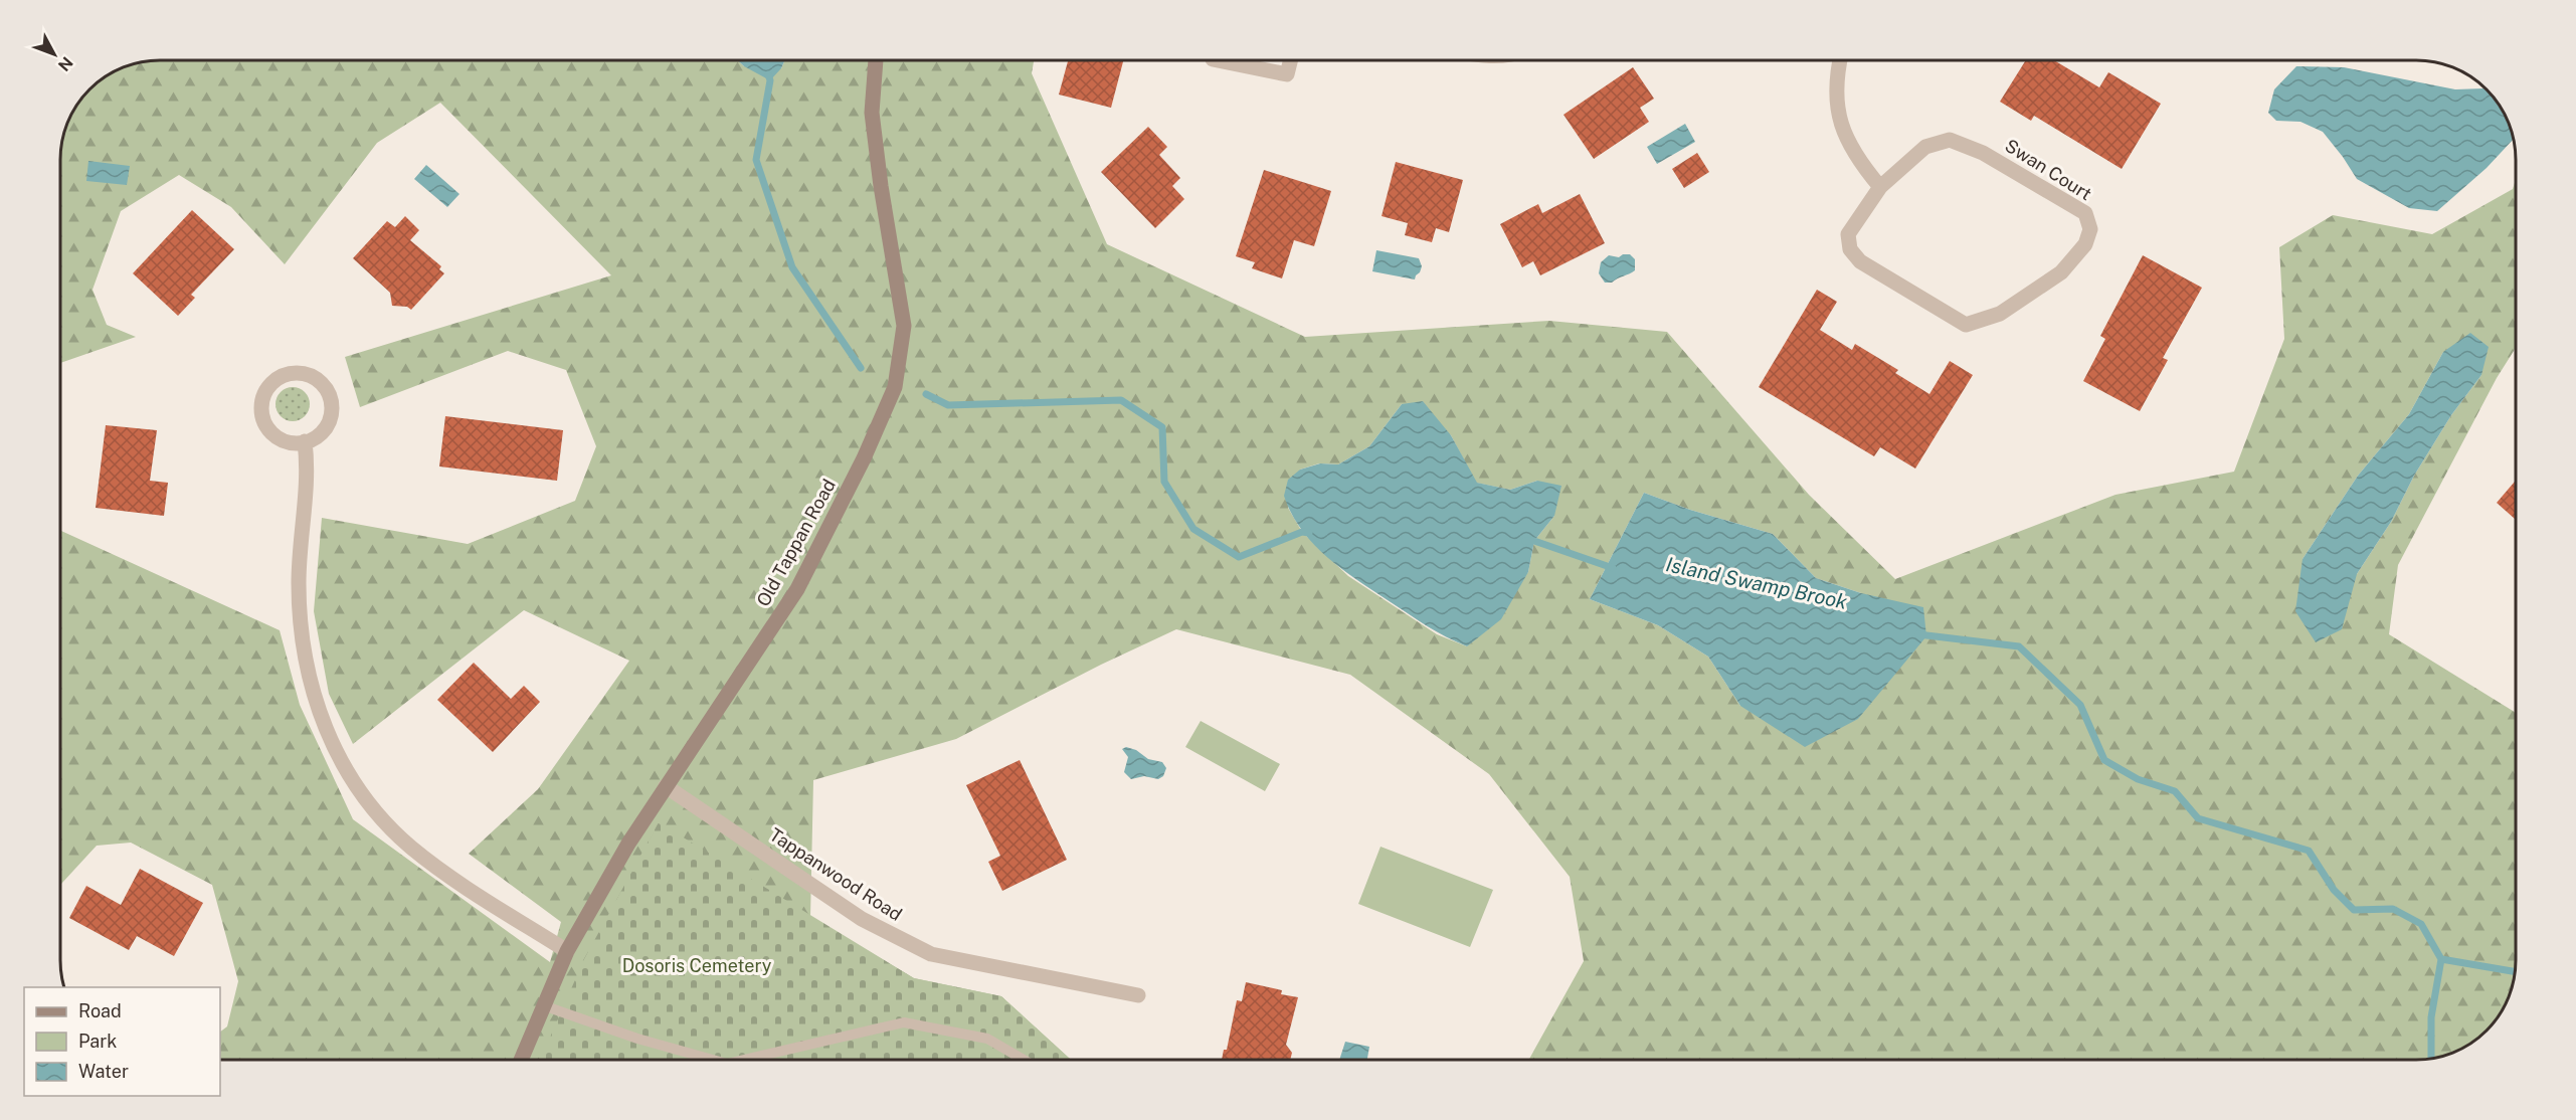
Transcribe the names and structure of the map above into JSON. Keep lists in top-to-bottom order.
{
  "streets": {
    "street": ["Swan Court", "Old Tappan Road", "Tappanwood Road"]
  },
  "crossings": [
    ["Old Tappan Road", "Tappanwood Road"]
  ],
  "water": ["Island Swamp Brook"],
  "parks": ["Dosoris Cemetery"],
  "legend": ["Road", "Park", "Water"],
  "north": "bottom right"
}
